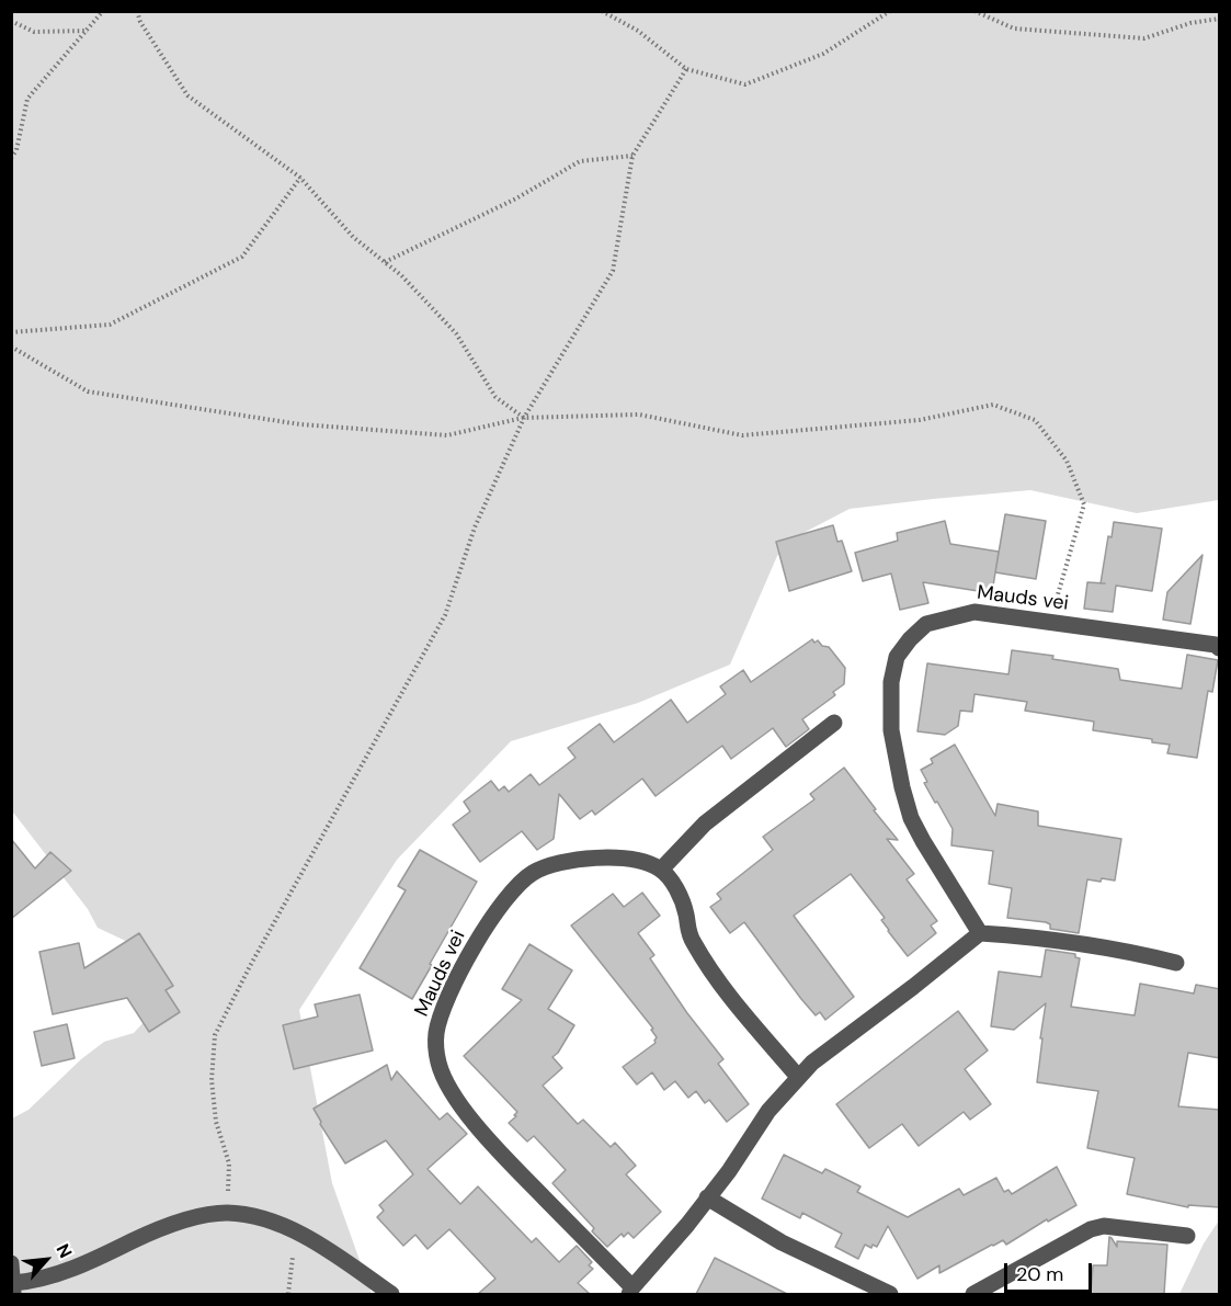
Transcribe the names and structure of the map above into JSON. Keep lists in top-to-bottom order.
{
  "streets": {
    "street": ["Mauds vei"]
  },
  "scale_bar": "20 m",
  "north": "top right"
}
